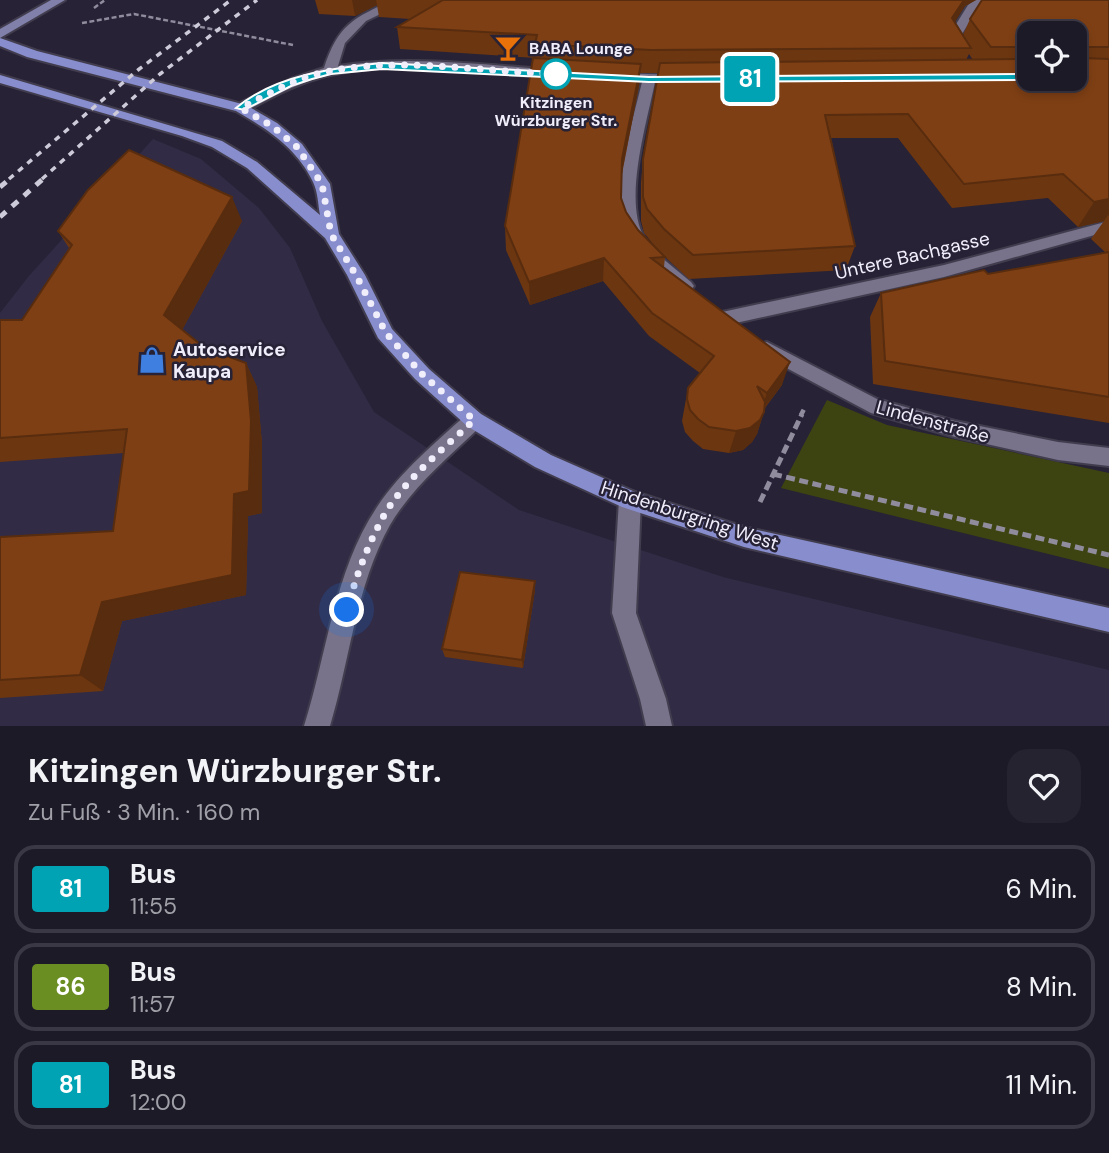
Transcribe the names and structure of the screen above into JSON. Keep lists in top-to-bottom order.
{
  "streets": {
    "main road": ["Hindenburgring West"],
    "street": ["Untere Bachgasse", "Lindenstraße"]
  },
  "crossings": [
    ["Untere Bachgasse", "Lindenstraße"]
  ],
  "places": {
    "bar": ["BABA Lounge"],
    "other": ["Kitzingen Würzburger Str."],
    "shop": ["Autoservice Kaupa"]
  },
  "lines": ["bus line 81"],
  "page": {
    "on_map": "81",
    "heading": ["Kitzingen Würzburger Str.", "Zu Fuß · 3 Min. · 160 m"],
    "list": [
      {
        "mark": "81",
        "name": "Bus",
        "note": "11:55",
        "value": "6 Min."
      },
      {
        "mark": "86",
        "name": "Bus",
        "note": "11:57",
        "value": "8 Min."
      },
      {
        "mark": "81",
        "name": "Bus",
        "note": "12:00",
        "value": "11 Min."
      }
    ]
  }
}
